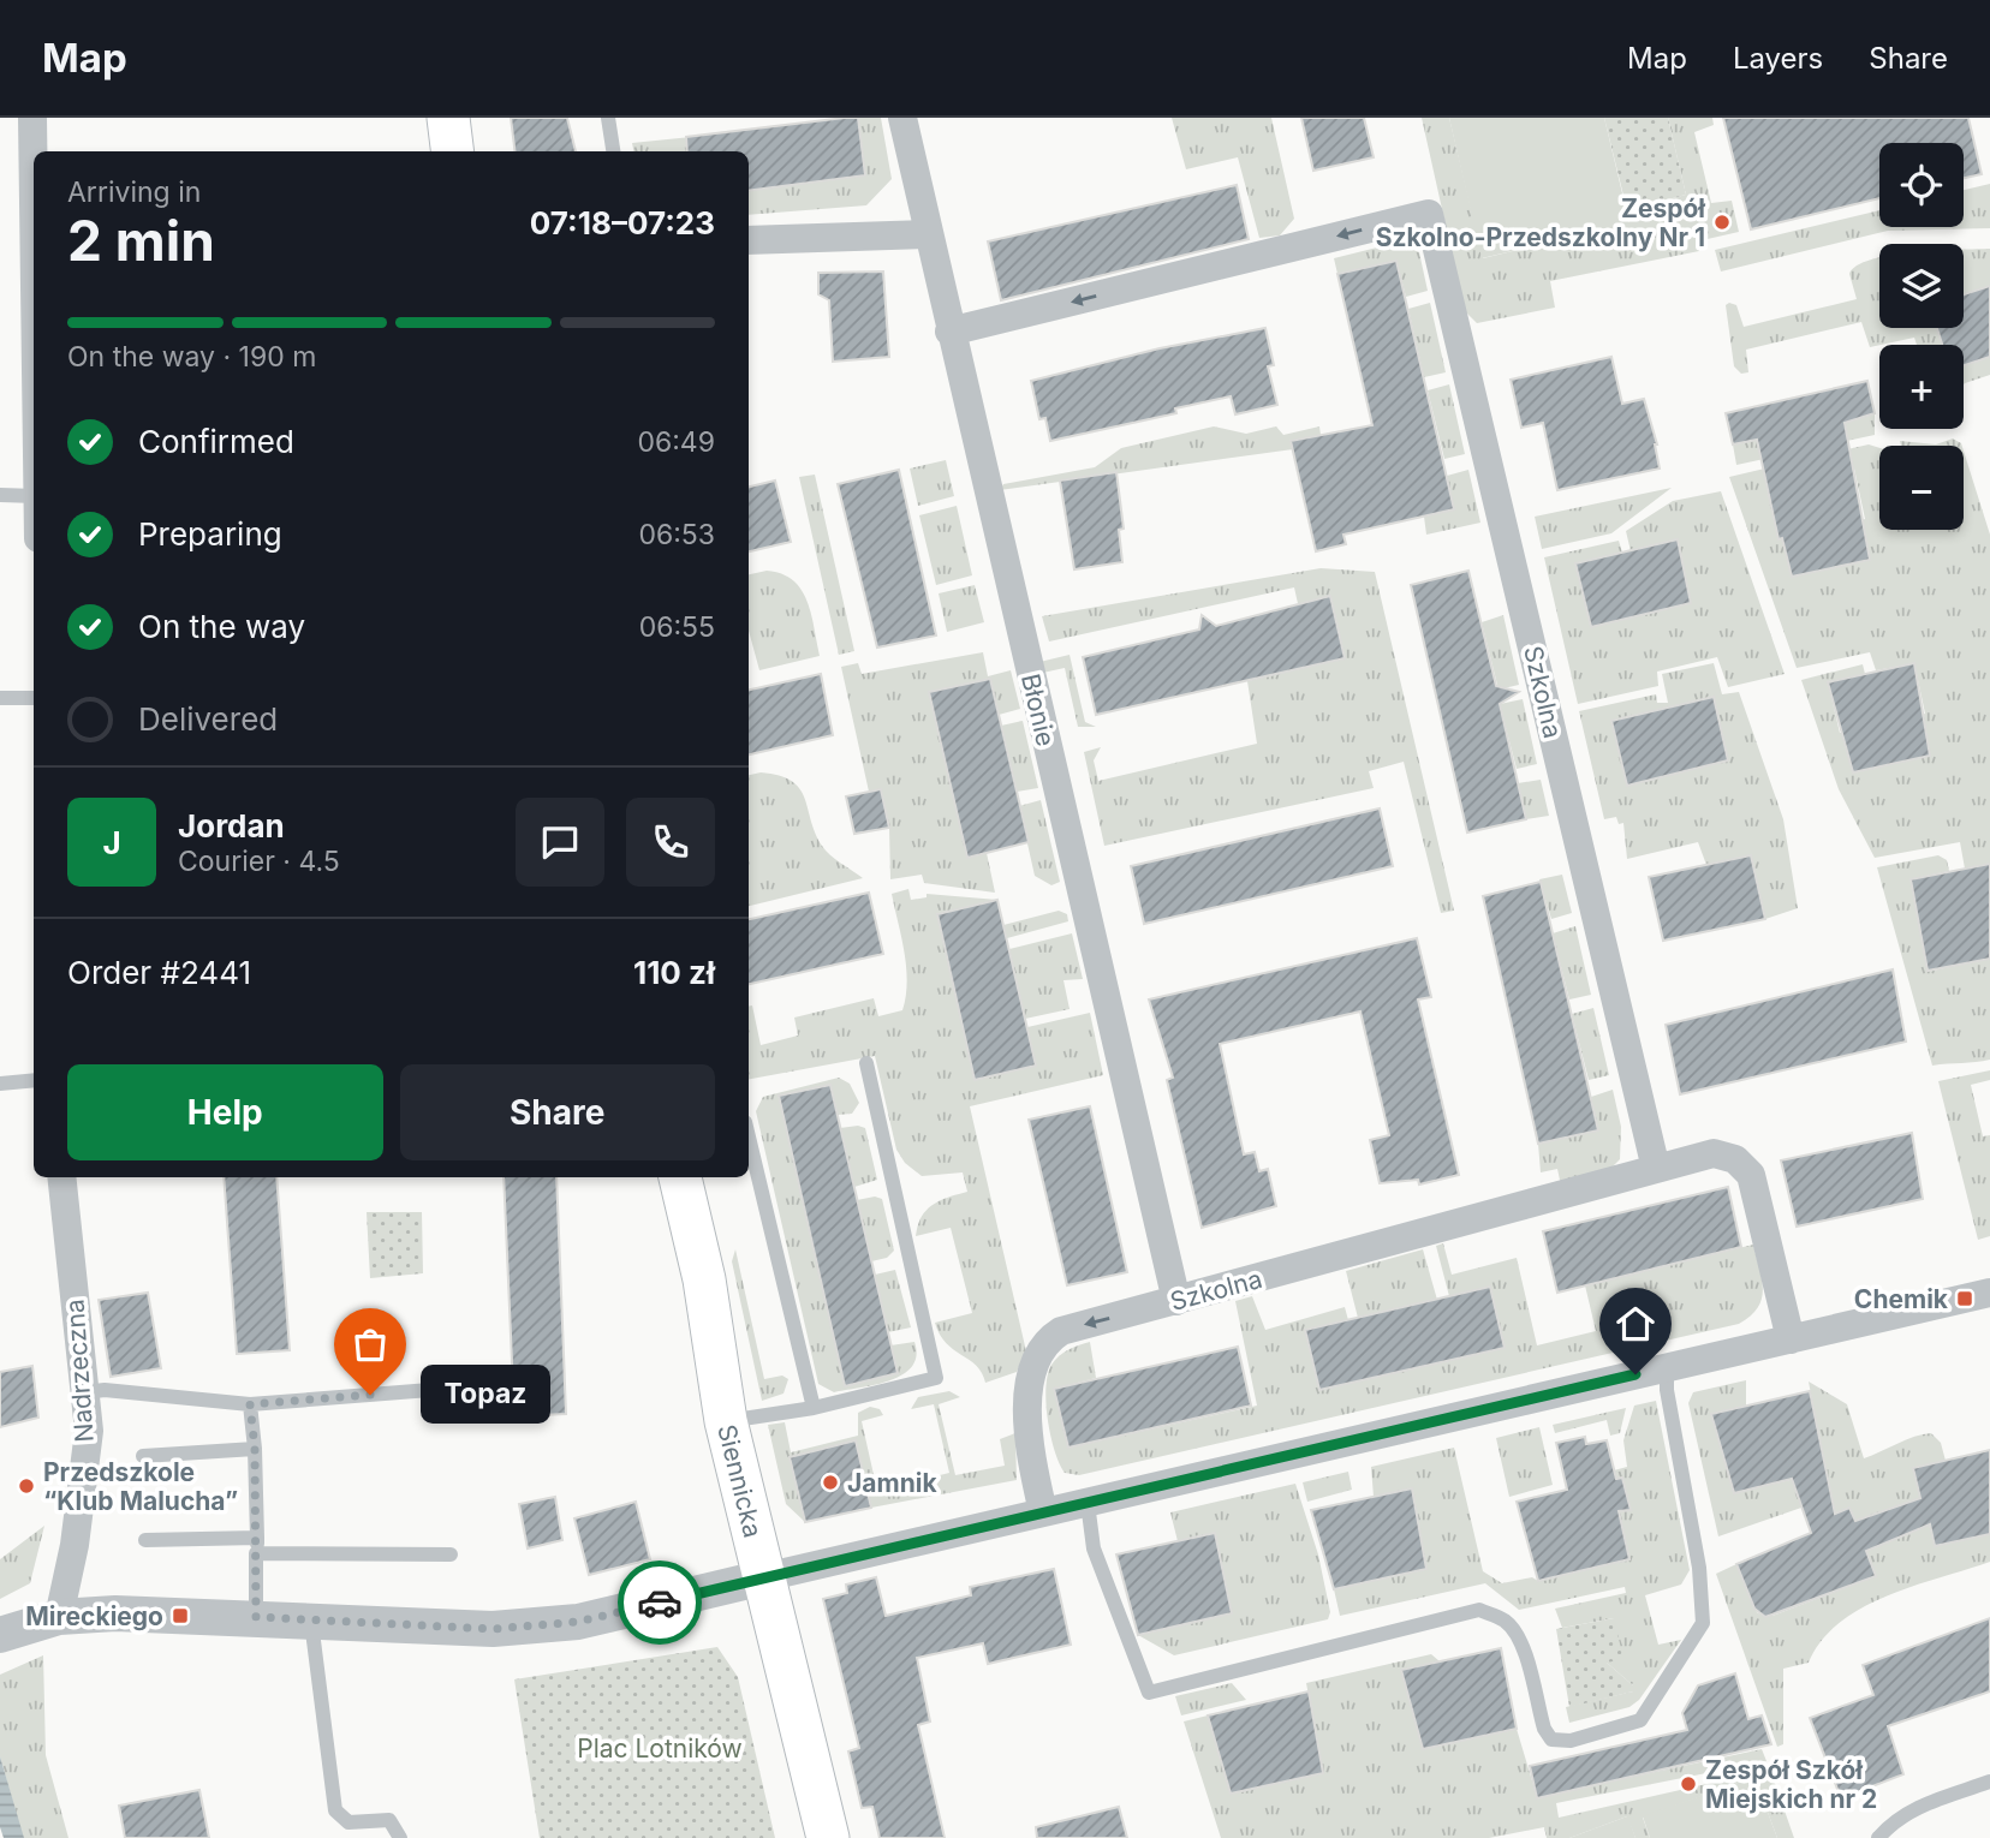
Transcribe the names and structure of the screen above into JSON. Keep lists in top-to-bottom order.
{
  "streets": {
    "main road": ["Siennicka"],
    "street": ["Szkolna", "Błonie", "Nadrzeczna"]
  },
  "crossings": [
    ["Szkolna", "Błonie"]
  ],
  "parks": ["Plac Lotników"],
  "places": {
    "other": [
      "Zespół Szkolno-Przedszkolny Nr 1",
      "Topaz",
      "Jamnik",
      "Przedszkole “Klub Malucha”",
      "Zespół Szkół Miejskich nr 2"
    ],
    "transit": ["Chemik", "Mireckiego"]
  },
  "page": {
    "header": "Map",
    "nav": ["Map", "Layers", "Share"],
    "map_buttons": ["+", "−"],
    "heading": ["2 min", "Arriving in", "07:18–07:23"],
    "panel": [
      "Jordan",
      "Courier · 4.5",
      "Order #2441",
      "110 zł"
    ],
    "bar": "On the way · 190 m",
    "list": [
      ["Confirmed", "06:49"],
      ["Preparing", "06:53"],
      ["On the way", "06:55"],
      "Delivered"
    ],
    "round": "J",
    "buttons": ["Help", "Share"],
    "bubble": "Topaz"
  }
}
